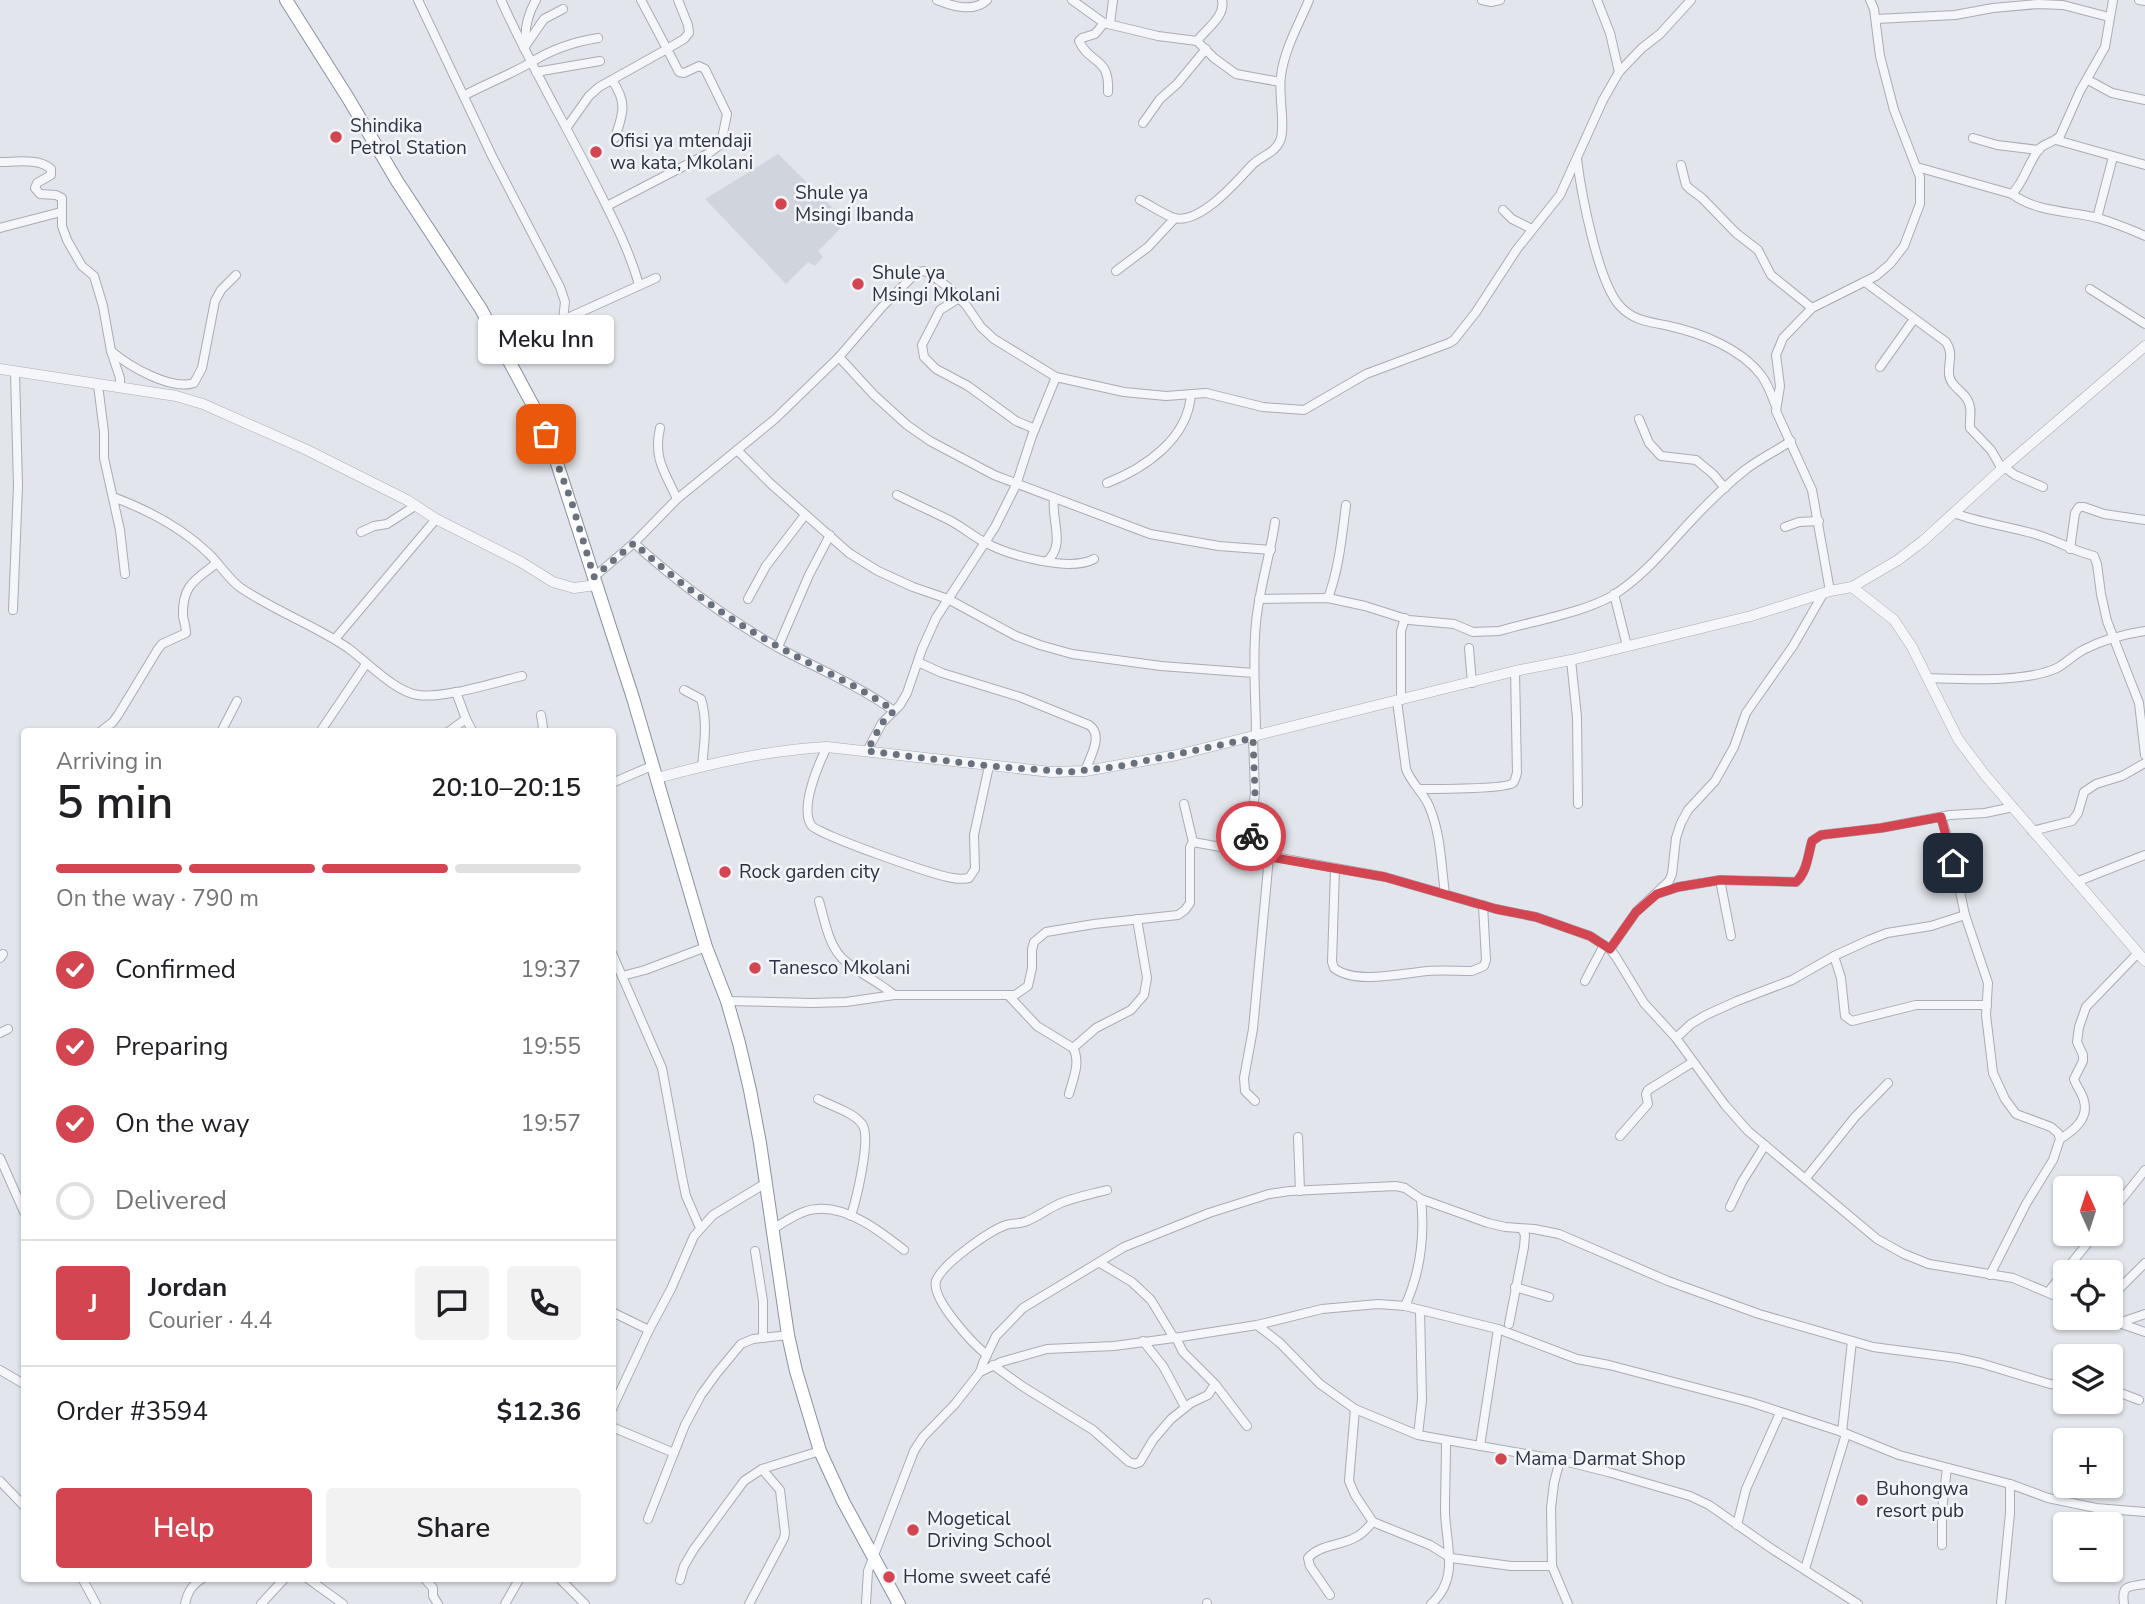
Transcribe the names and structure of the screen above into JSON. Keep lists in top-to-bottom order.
{
  "places": [
    "Shindika Petrol Station",
    "Ofisi ya mtendaji wa kata, Mkolani",
    "Shule ya Msingi Ibanda",
    "Shule ya Msingi Mkolani",
    "Meku Inn",
    "Rock garden city",
    "Tanesco Mkolani",
    "Mama Darmat Shop",
    "Buhongwa resort pub",
    "Mogetical Driving School",
    "Home sweet café"
  ],
  "north": "top",
  "page": {
    "bubble": "Meku Inn",
    "heading": ["5 min", "Arriving in", "20:10–20:15"],
    "panel": [
      "Jordan",
      "Courier · 4.4",
      "Order #3594",
      "$12.36"
    ],
    "bar": "On the way · 790 m",
    "list": [
      ["Confirmed", "19:37"],
      ["Preparing", "19:55"],
      ["On the way", "19:57"],
      "Delivered"
    ],
    "map_buttons": ["+", "−"],
    "round": "J",
    "buttons": ["Help", "Share"]
  }
}
